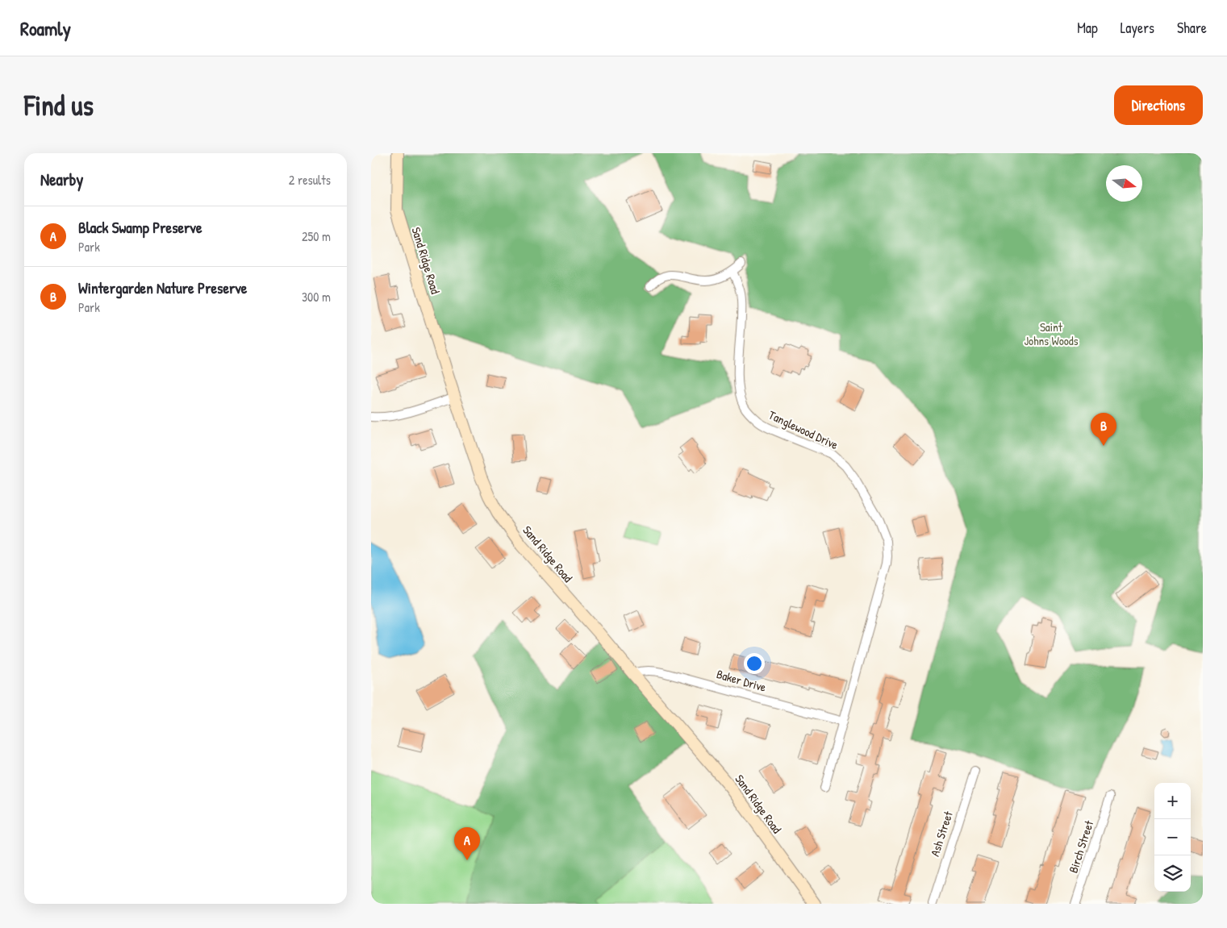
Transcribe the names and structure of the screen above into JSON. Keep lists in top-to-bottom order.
{
  "streets": {
    "street": [
      "Sand Ridge Road",
      "Tanglewood Drive",
      "Baker Drive",
      "Ash Street",
      "Birch Street"
    ]
  },
  "crossings": [
    ["Sand Ridge Road", "Baker Drive"],
    ["Tanglewood Drive", "Baker Drive"]
  ],
  "parks": ["Saint Johns Woods"],
  "north": "right",
  "page": {
    "header": "Roamly",
    "nav": ["Map", "Layers", "Share"],
    "buttons": "Directions",
    "title": "Find us",
    "heading": ["Nearby", "2 results"],
    "list": [
      {
        "mark": "A",
        "name": "Black Swamp Preserve",
        "note": "Park",
        "value": "250 m"
      },
      {
        "mark": "B",
        "name": "Wintergarden Nature Preserve",
        "note": "Park",
        "value": "300 m"
      }
    ],
    "pins": ["B", "A"],
    "map_buttons": ["+", "−"]
  }
}
